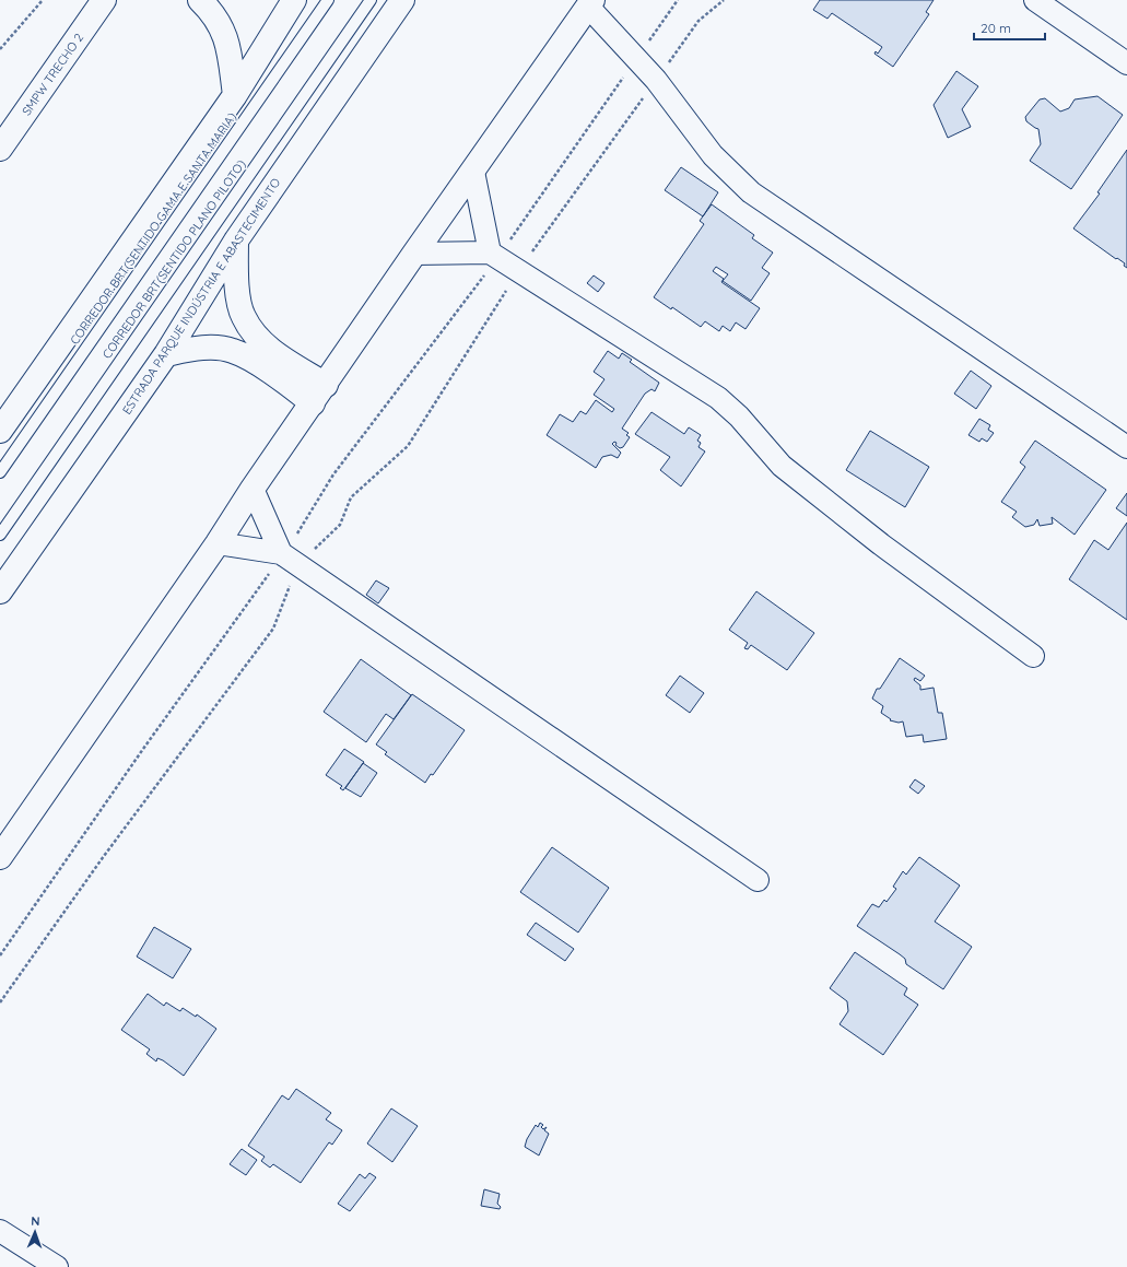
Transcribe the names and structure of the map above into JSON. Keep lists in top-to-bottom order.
{
  "streets": {
    "main road": ["SMPW TRECHO 2", "ESTRADA PARQUE INDÚSTRIA E ABASTECIMENTO"],
    "lane": ["CORREDOR BRT(SENTIDO GAMA E SANTA MARIA)", "CORREDOR BRT(SENTIDO PLANO PILOTO)"]
  },
  "scale_bar": "20 m",
  "north": "top"
}
